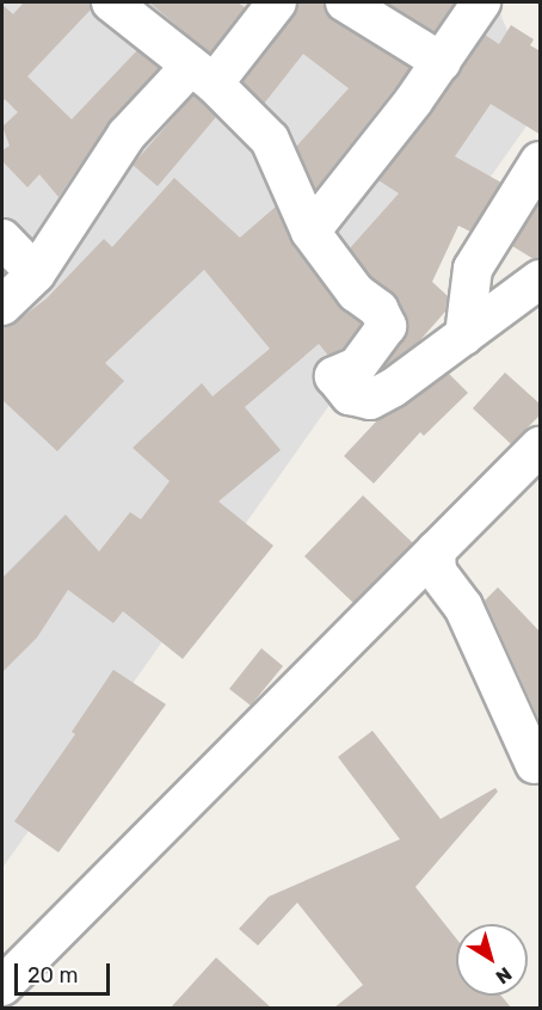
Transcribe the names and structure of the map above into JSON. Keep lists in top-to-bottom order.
{
  "scale_bar": "20 m",
  "north": "bottom right"
}
